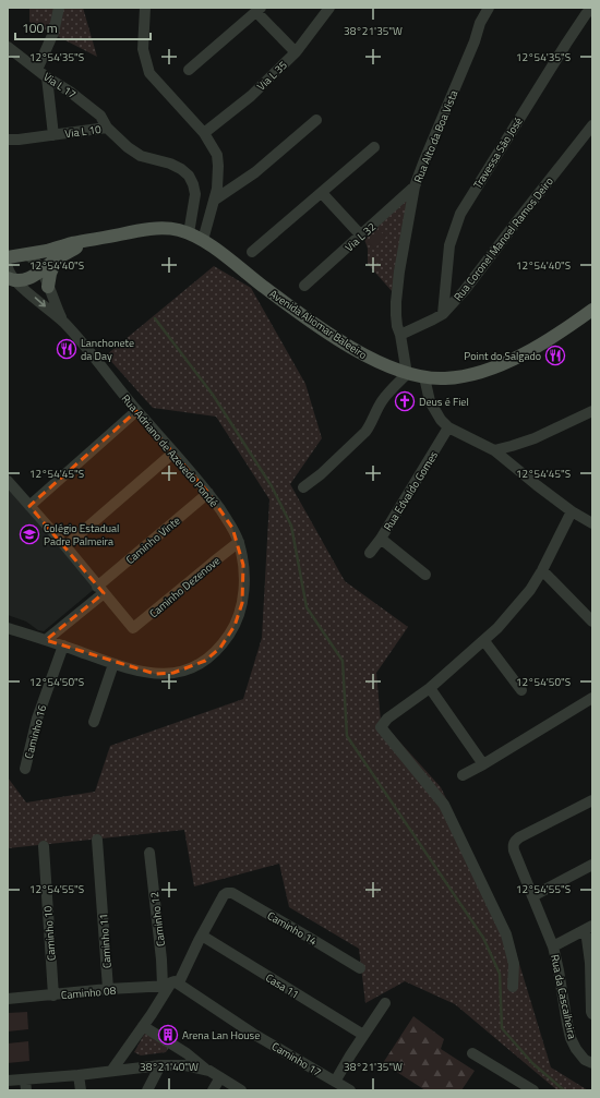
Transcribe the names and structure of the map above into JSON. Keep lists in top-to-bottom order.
{
  "streets": {
    "main road": ["Avenida Aliomar Baleeiro"],
    "street": [
      "Via L 35",
      "Via L 17",
      "Via L 10",
      "Rua Alto da Boa Vista",
      "Travessa São José",
      "Via L 32",
      "Rua Coronel Manoel Ramos Deiro",
      "Rua Adriano de Azevedo Pondé",
      "Rua Edvaldo Gomes",
      "Caminho Vinte",
      "Caminho Dezenove",
      "Caminho 16",
      "Caminho 12",
      "Caminho 14",
      "Caminho 10",
      "Caminho 11",
      "Casa 11",
      "Caminho 08",
      "Rua da Cascaiheira",
      "Caminho 17"
    ]
  },
  "crossings": [
    ["Via L 17", "Via L 10"],
    ["Via L 10", "Avenida Aliomar Baleeiro"],
    ["Rua Alto da Boa Vista", "Via L 32"],
    ["Rua Alto da Boa Vista", "Rua Coronel Manoel Ramos Deiro"],
    ["Rua Alto da Boa Vista", "Avenida Aliomar Baleeiro"],
    ["Travessa São José", "Rua Coronel Manoel Ramos Deiro"],
    ["Avenida Aliomar Baleeiro", "Rua Adriano de Azevedo Pondé"],
    ["Rua Adriano de Azevedo Pondé", "Caminho Vinte"],
    ["Rua Adriano de Azevedo Pondé", "Caminho Dezenove"],
    ["Rua Adriano de Azevedo Pondé", "Caminho 16"],
    ["Caminho Vinte", "Caminho Dezenove"],
    ["Caminho 12", "Caminho 08"],
    ["Caminho 12", "Caminho 17"],
    ["Caminho 14", "Casa 11"],
    ["Caminho 10", "Caminho 08"],
    ["Caminho 11", "Caminho 08"],
    ["Caminho 08", "Caminho 17"]
  ],
  "places": {
    "restaurant": ["Lanchonete da Day", "Point do Salgado"],
    "church": ["Deus é Fiel"],
    "school or university": ["Colégio Estadual Padre Palmeira"],
    "building": ["Arena Lan House"]
  },
  "scale_bar": "100 m",
  "coordinates": [
    "38°21'35\"W",
    "12°54'35\"S",
    "12°54'40\"S",
    "12°54'45\"S",
    "12°54'50\"S",
    "12°54'55\"S",
    "38°21'40\"W"
  ]
}
